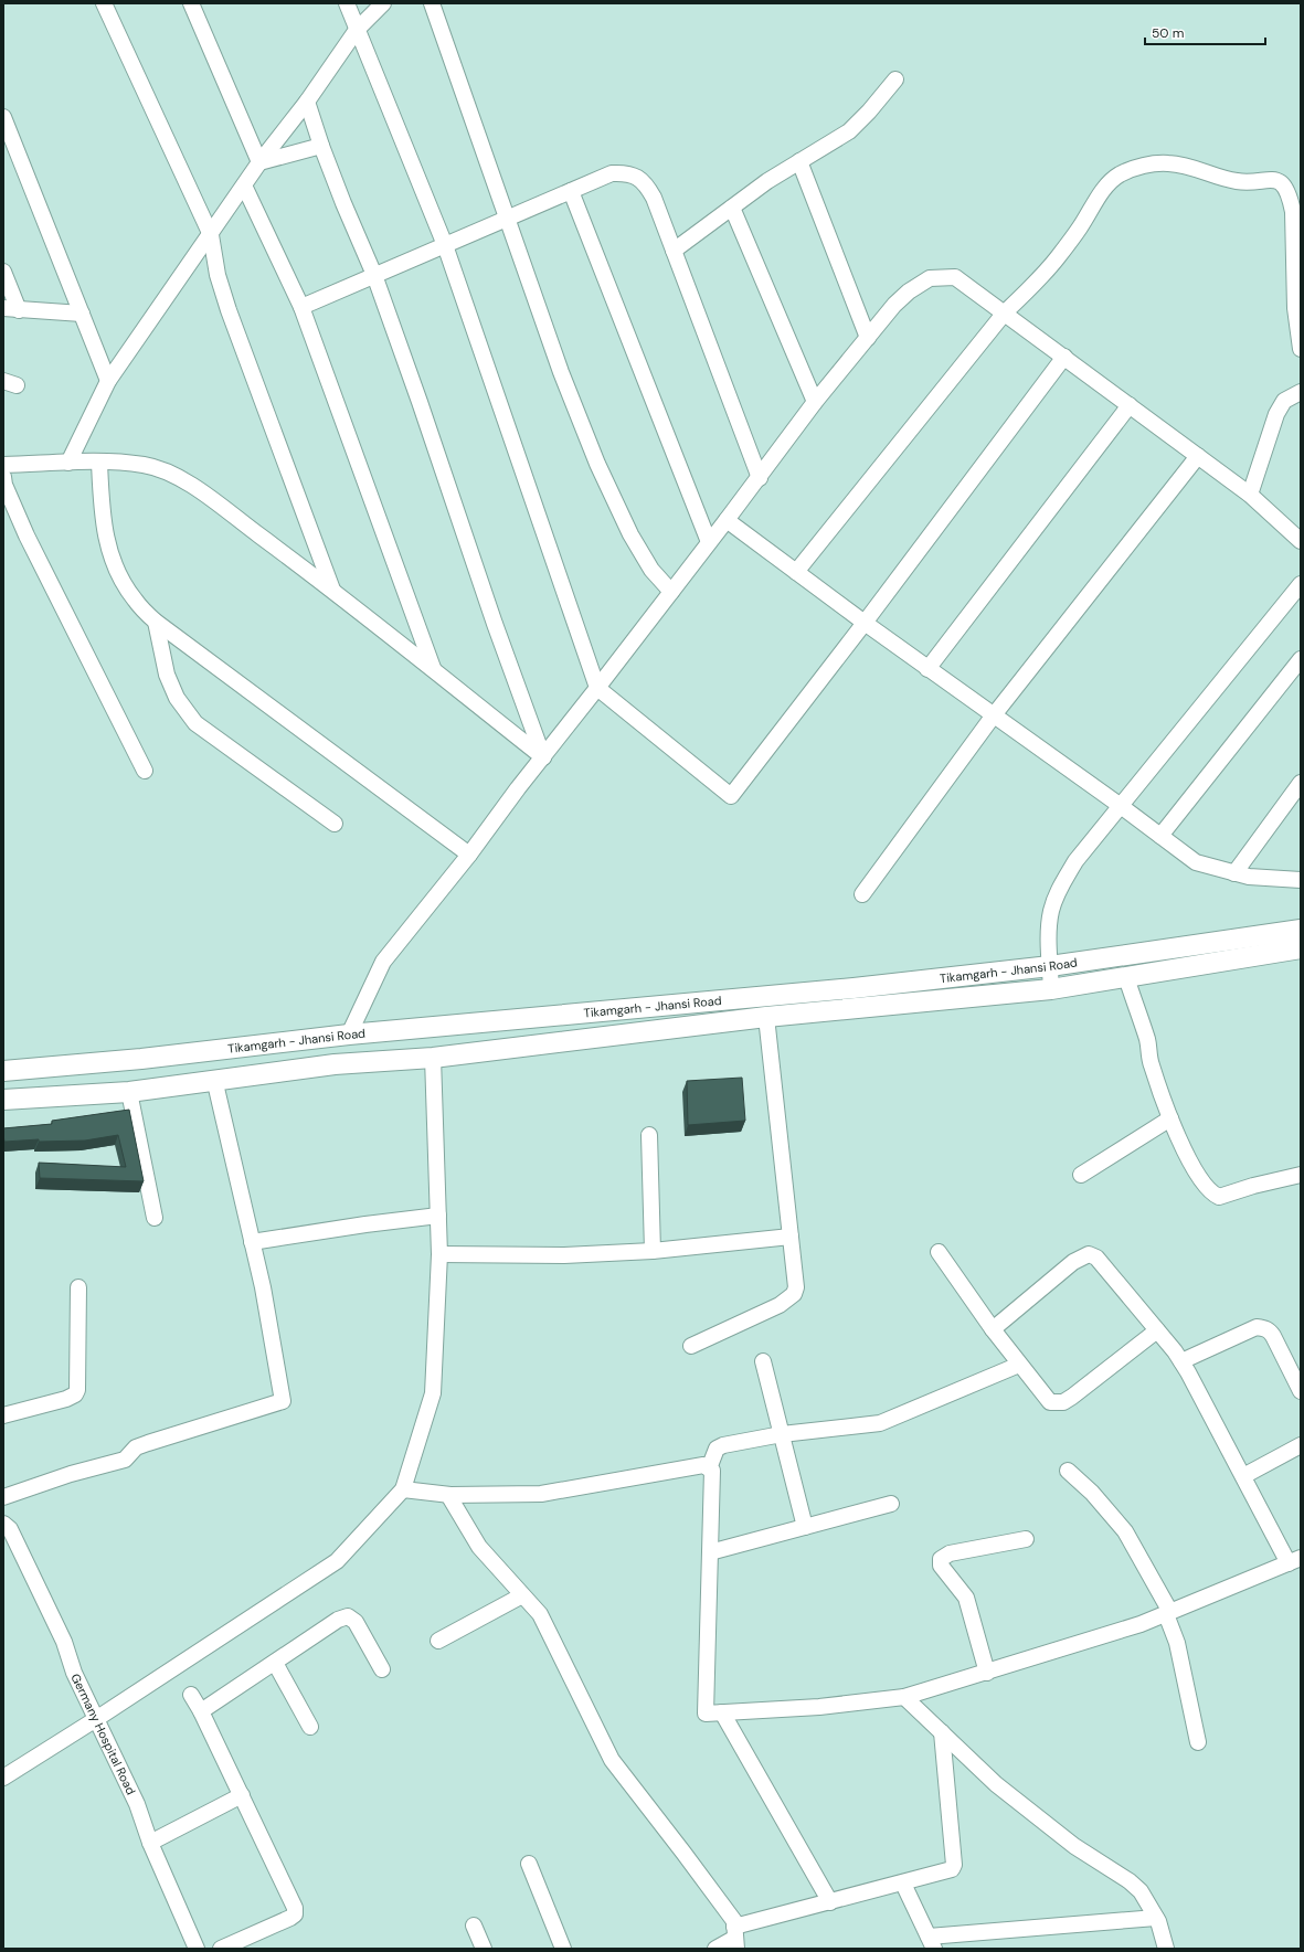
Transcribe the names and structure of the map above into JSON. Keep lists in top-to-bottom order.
{
  "streets": {
    "street": ["Tikamgarh - Jhansi Road", "Germany Hospital Road"]
  },
  "scale_bar": "50 m"
}
